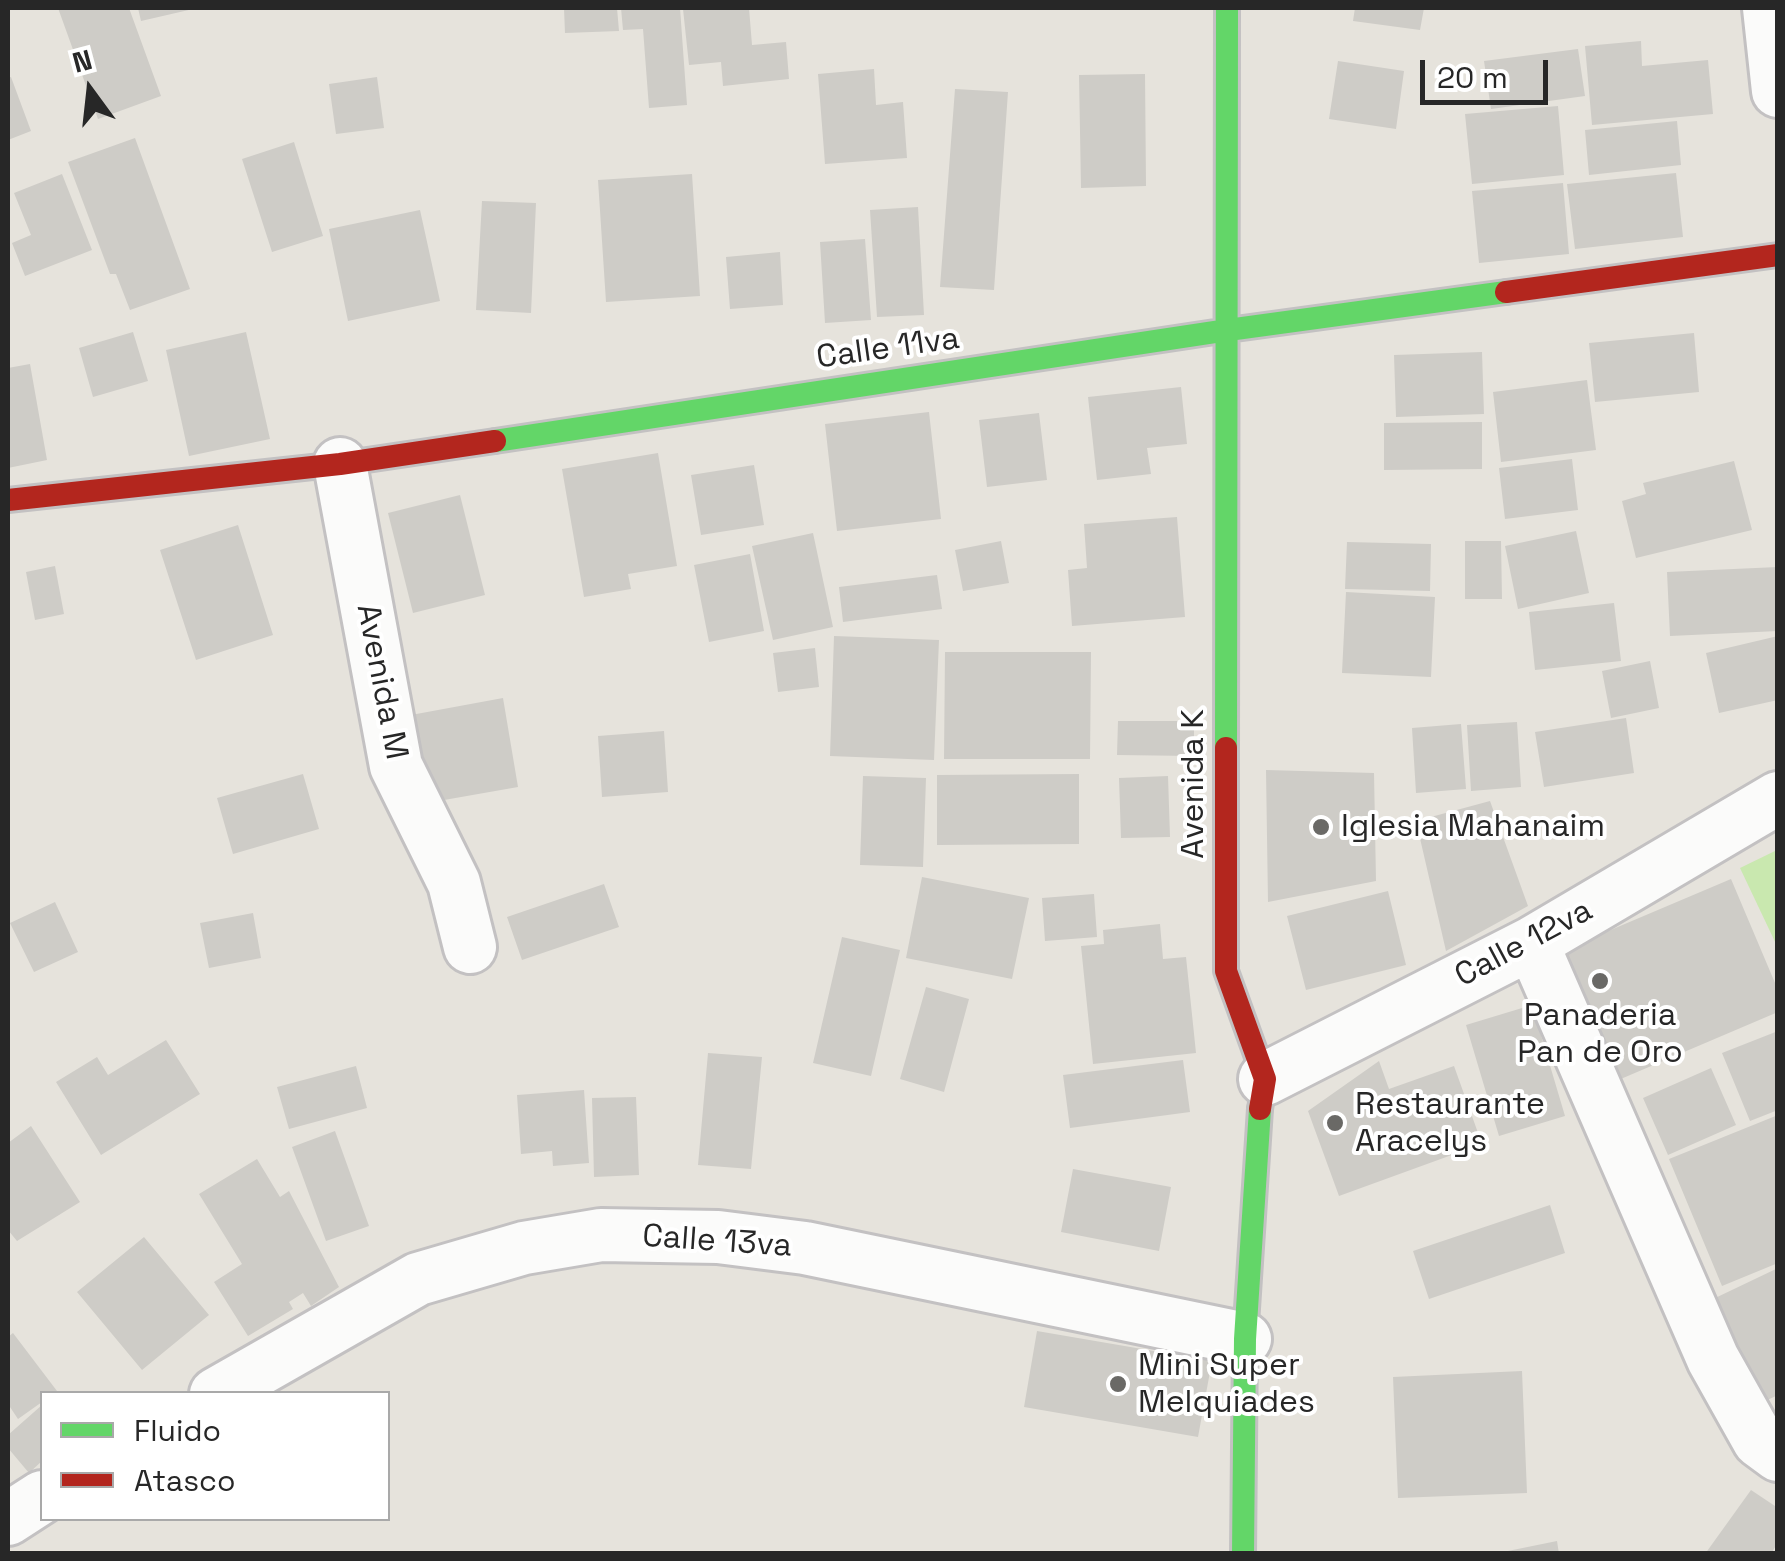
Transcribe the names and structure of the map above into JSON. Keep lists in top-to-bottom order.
{
  "streets": {
    "street": [
      "Calle 11va",
      "Avenida M",
      "Avenida K",
      "Calle 12va",
      "Calle 13va"
    ]
  },
  "crossings": [
    ["Calle 11va", "Avenida M"],
    ["Calle 11va", "Avenida K"],
    ["Avenida K", "Calle 12va"]
  ],
  "places": [
    "Iglesia Mahanaim",
    "Panaderia Pan de Oro",
    "Restaurante Aracelys",
    "Mini Super Melquiades"
  ],
  "legend": ["Fluido", "Atasco"],
  "scale_bar": "20 m",
  "north": "top"
}
